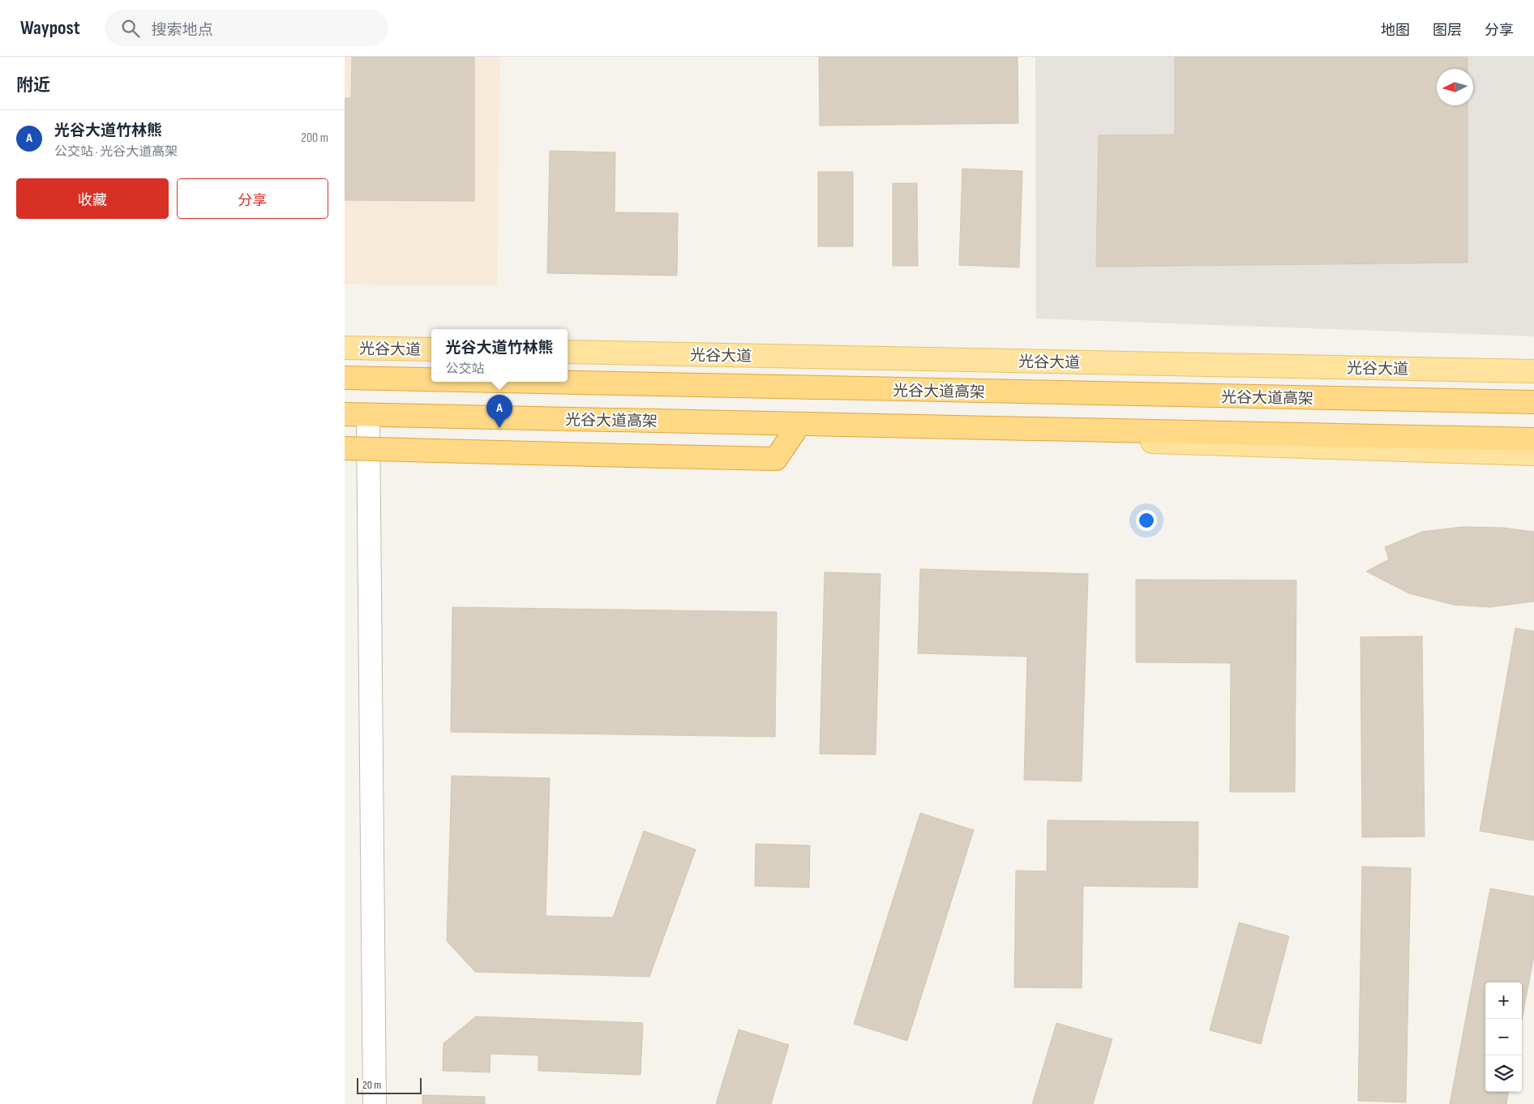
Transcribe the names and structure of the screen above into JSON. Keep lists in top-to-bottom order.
{
  "streets": {
    "highway": ["光谷大道高架"],
    "main road": ["光谷大道"]
  },
  "scale_bar": "20 m",
  "north": "left",
  "page": {
    "header": "Waypost",
    "search": "搜索地点",
    "nav": ["地图", "图层", "分享"],
    "heading": "附近",
    "list": [
      {
        "mark": "A",
        "name": "光谷大道竹林熊",
        "note": "公交站 · 光谷大道高架",
        "value": "200 m"
      }
    ],
    "buttons": ["收藏", "分享"],
    "popup": ["光谷大道竹林熊", "公交站"],
    "pins": "A",
    "map_buttons": ["+", "−"],
    "scale": "20 m"
  }
}
